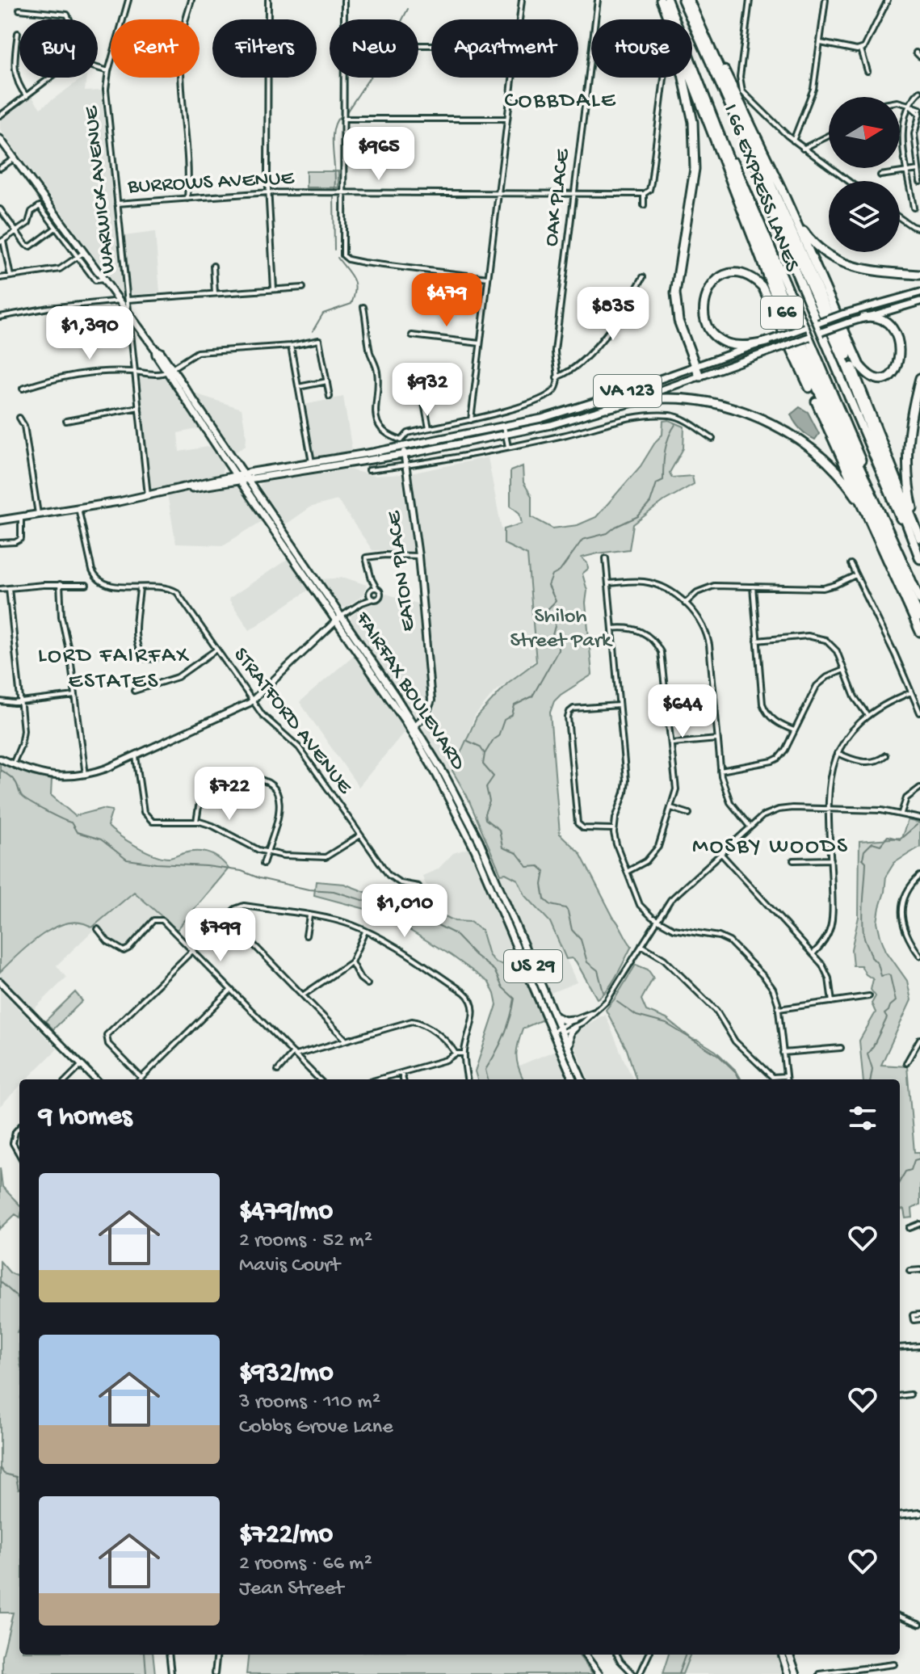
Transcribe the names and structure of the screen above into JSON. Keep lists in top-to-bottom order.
{
  "streets": {
    "highway": ["I 66 EXPRESS LANES", "I 66"],
    "main road": ["VA 123", "FAIRFAX BOULEVARD", "US 29"],
    "street": [
      "BURROWS AVENUE",
      "WARWICK AVENUE",
      "OAK PLACE",
      "EATON PLACE",
      "STRATFORD AVENUE"
    ]
  },
  "crossings": [
    ["BURROWS AVENUE", "WARWICK AVENUE"],
    ["BURROWS AVENUE", "OAK PLACE"],
    ["WARWICK AVENUE", "FAIRFAX BOULEVARD"],
    ["VA 123", "EATON PLACE"],
    ["VA 123", "FAIRFAX BOULEVARD"],
    ["VA 123", "STRATFORD AVENUE"],
    ["EATON PLACE", "FAIRFAX BOULEVARD"]
  ],
  "districts": ["COBBDALE", "LORD FAIRFAX ESTATES", "MOSBY WOODS"],
  "parks": ["Shiloh Street Park"],
  "north": "right",
  "page": {
    "chip": [
      "Buy",
      "Rent",
      "Filters",
      "New",
      "Apartment",
      "House"
    ],
    "price": [
      "$965",
      "$479",
      "$835",
      "$1,390",
      "$932",
      "$644",
      "$722",
      "$1,010",
      "$799"
    ],
    "heading": "9 homes",
    "list": [
      {
        "name": "$479/mo",
        "note": "2 rooms · 52 m² · Mavis Court"
      },
      {
        "name": "$932/mo",
        "note": "3 rooms · 110 m² · Cobbs Grove Lane"
      },
      {
        "name": "$722/mo",
        "note": "2 rooms · 66 m² · Jean Street"
      }
    ]
  }
}
